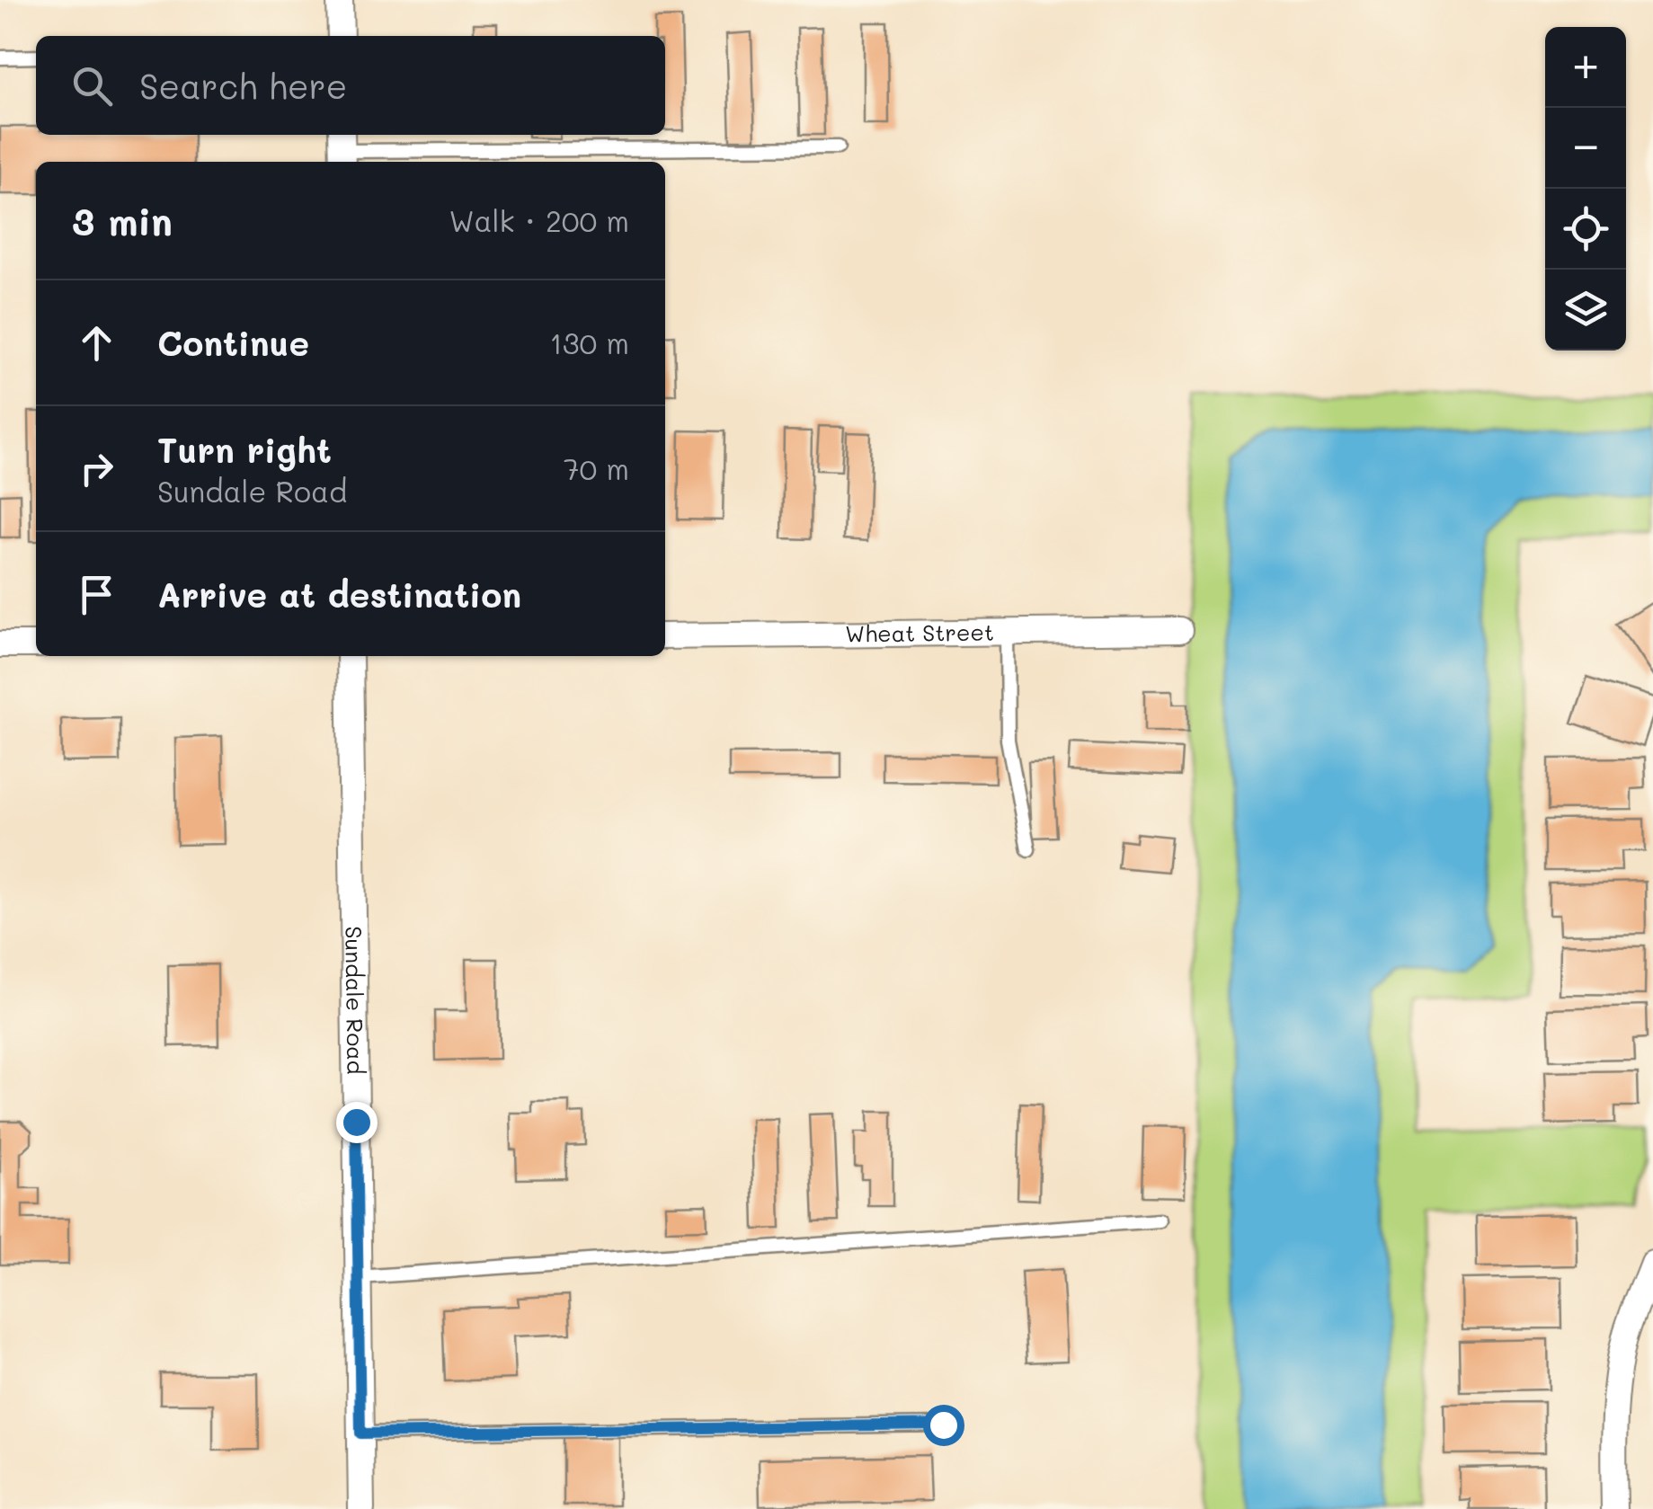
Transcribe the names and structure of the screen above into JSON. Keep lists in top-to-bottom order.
{
  "streets": {
    "street": ["Wheat Street", "Sundale Road"]
  },
  "page": {
    "map_buttons": ["+", "−"],
    "search": "Search here",
    "heading": ["3 min", "Walk · 200 m"],
    "list": [
      ["Continue", "130 m"],
      ["Turn right", "Sundale Road", "70 m"],
      "Arrive at destination"
    ]
  }
}
